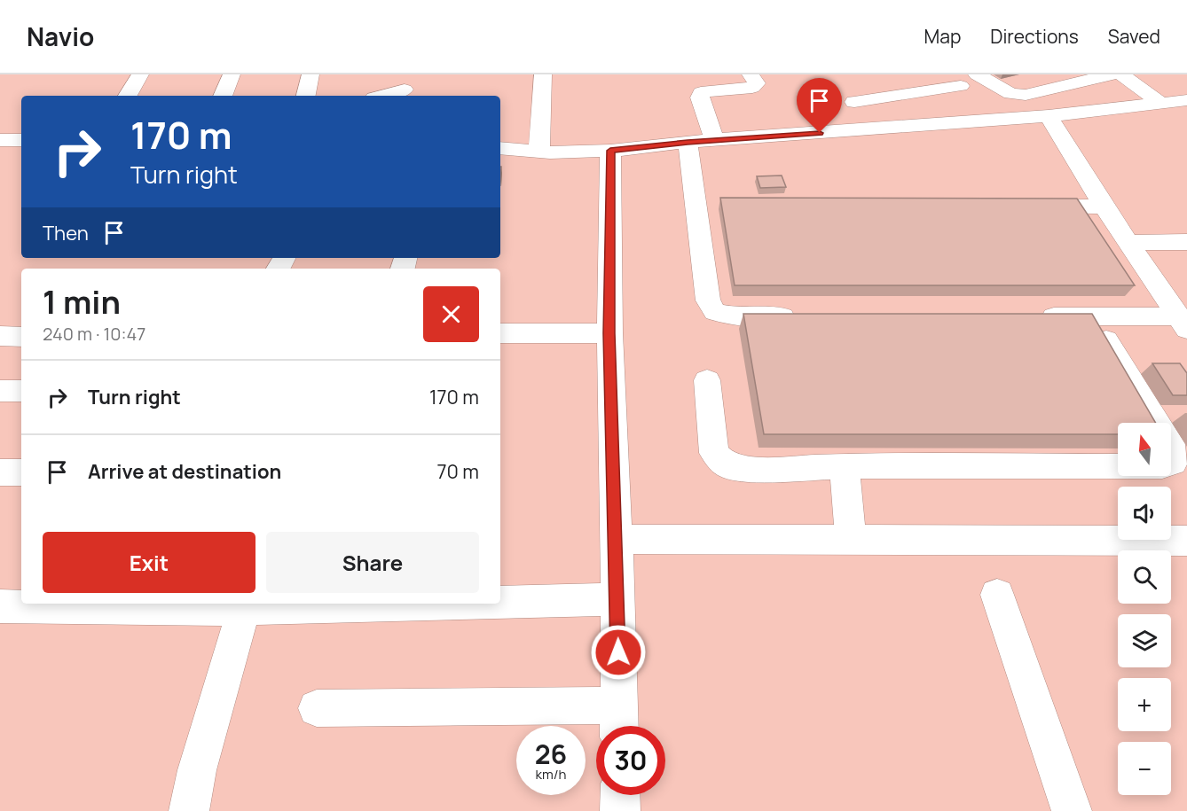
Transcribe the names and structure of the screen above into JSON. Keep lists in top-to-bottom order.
{
  "north": "top",
  "page": {
    "header": "Navio",
    "nav": ["Map", "Directions", "Saved"],
    "turn": ["170 m", "Turn right"],
    "then": "Then",
    "heading": ["1 min", "240 m · 10:47"],
    "list": [
      {
        "name": "Turn right",
        "value": "170 m"
      },
      {
        "name": "Arrive at destination",
        "value": "70 m"
      }
    ],
    "map_buttons": ["+", "−"],
    "buttons": ["Exit", "Share"],
    "speed": "26 km/h",
    "limit": "30"
  }
}
